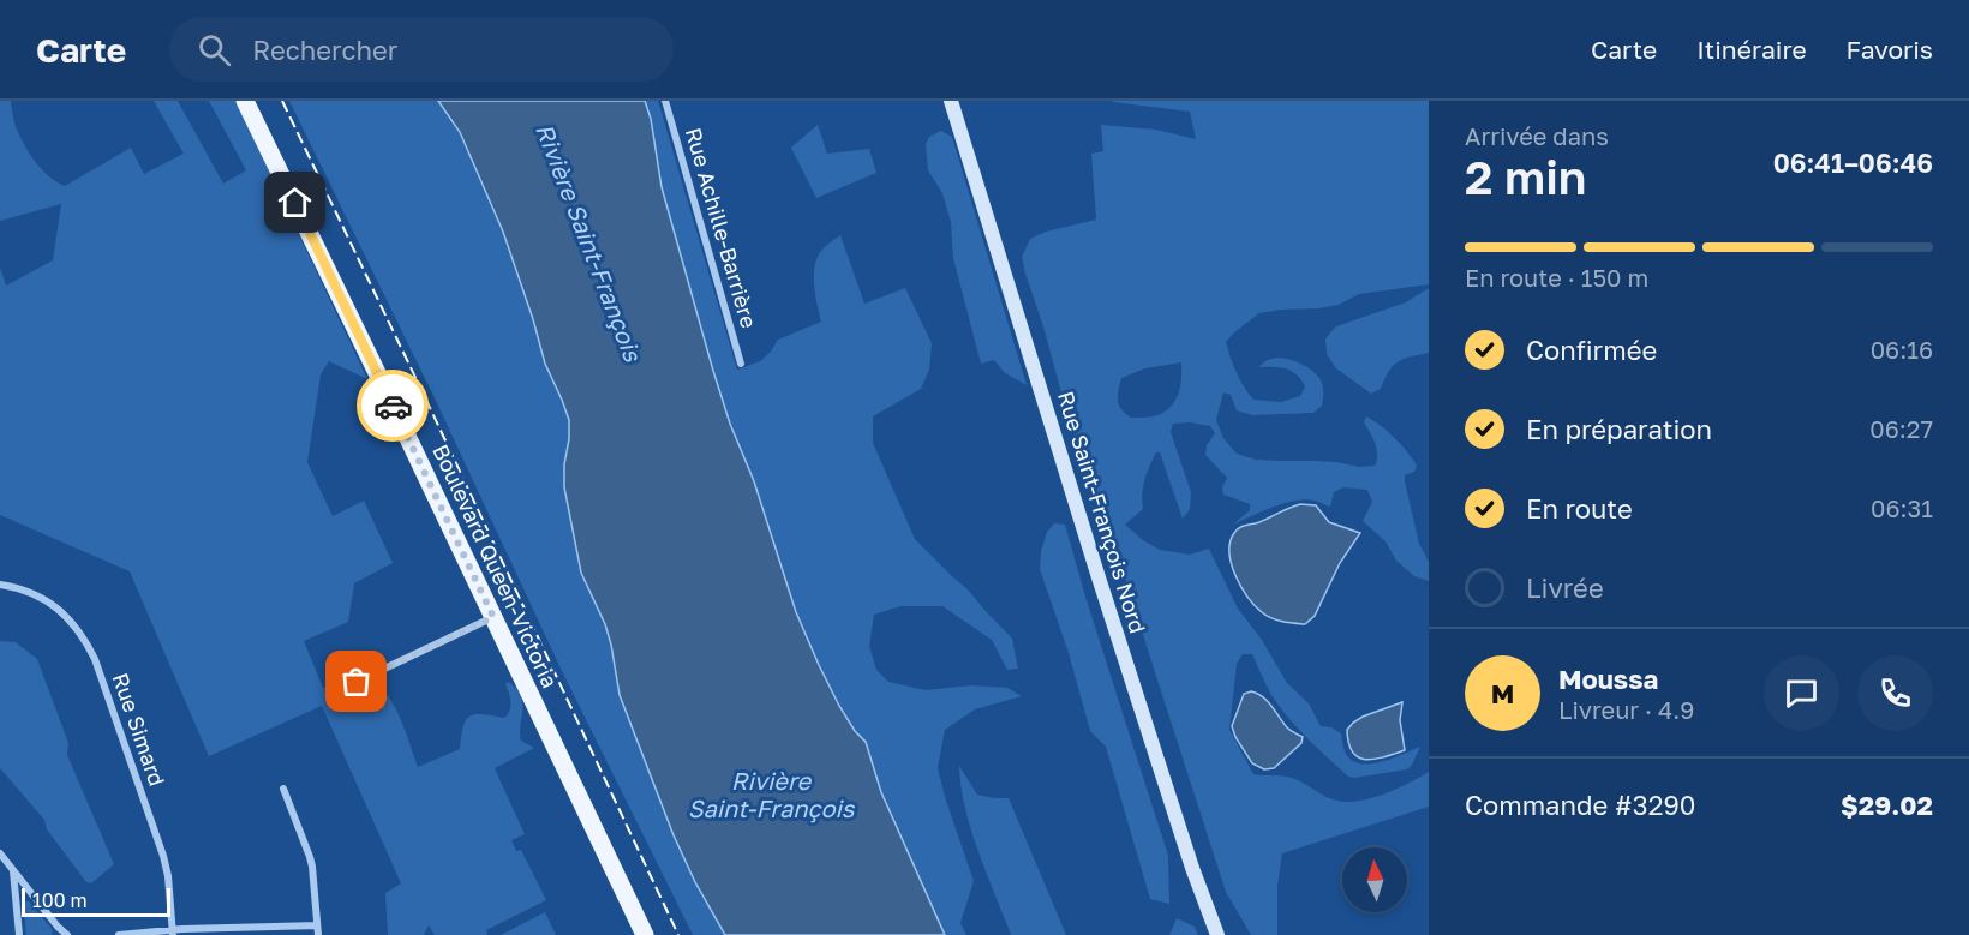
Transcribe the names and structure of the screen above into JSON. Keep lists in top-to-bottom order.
{
  "streets": {
    "main road": ["Boulevard Queen-Victoria"],
    "street": ["Rue Achille-Barrière", "Rue Saint-François Nord", "Rue Simard"]
  },
  "water": ["Rivière Saint-François"],
  "scale_bar": "100 m",
  "north": "top",
  "page": {
    "header": "Carte",
    "search": "Rechercher",
    "nav": ["Carte", "Itinéraire", "Favoris"],
    "heading": ["2 min", "Arrivée dans", "06:41–06:46"],
    "panel": [
      "Moussa",
      "Livreur · 4.9",
      "Commande #3290",
      "$29.02"
    ],
    "bar": "En route · 150 m",
    "list": [
      ["Confirmée", "06:16"],
      ["En préparation", "06:27"],
      ["En route", "06:31"],
      "Livrée"
    ],
    "round": "M",
    "scale": "100 m"
  }
}
